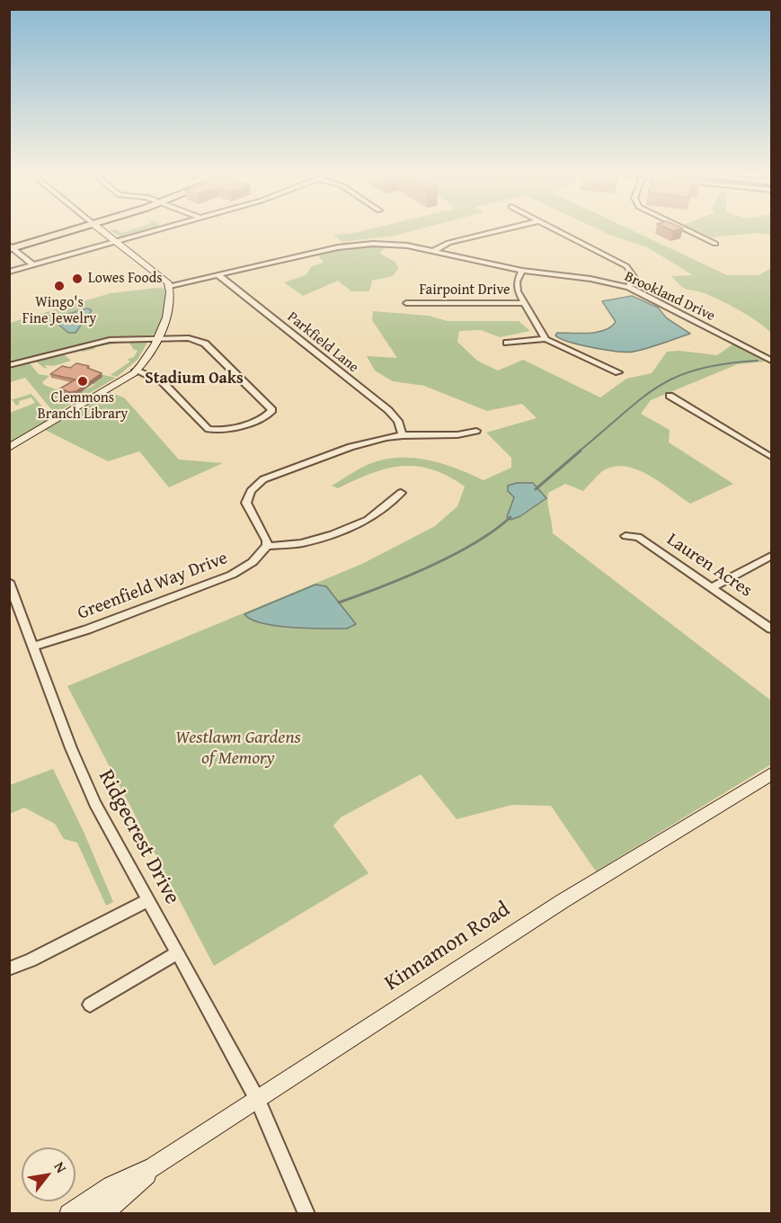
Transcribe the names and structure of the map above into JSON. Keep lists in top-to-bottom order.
{
  "streets": {
    "street": [
      "Fairpoint Drive",
      "Brookland Drive",
      "Parkfield Lane",
      "Lauren Acres",
      "Greenfield Way Drive",
      "Ridgecrest Drive",
      "Kinnamon Road"
    ]
  },
  "crossings": [
    ["Brookland Drive", "Parkfield Lane"],
    ["Greenfield Way Drive", "Ridgecrest Drive"],
    ["Ridgecrest Drive", "Kinnamon Road"]
  ],
  "districts": ["Stadium Oaks"],
  "parks": ["Westlawn Gardens of Memory"],
  "places": ["Lowes Foods", "Wingo's Fine Jewelry", "Clemmons Branch Library"],
  "north": "top right"
}
